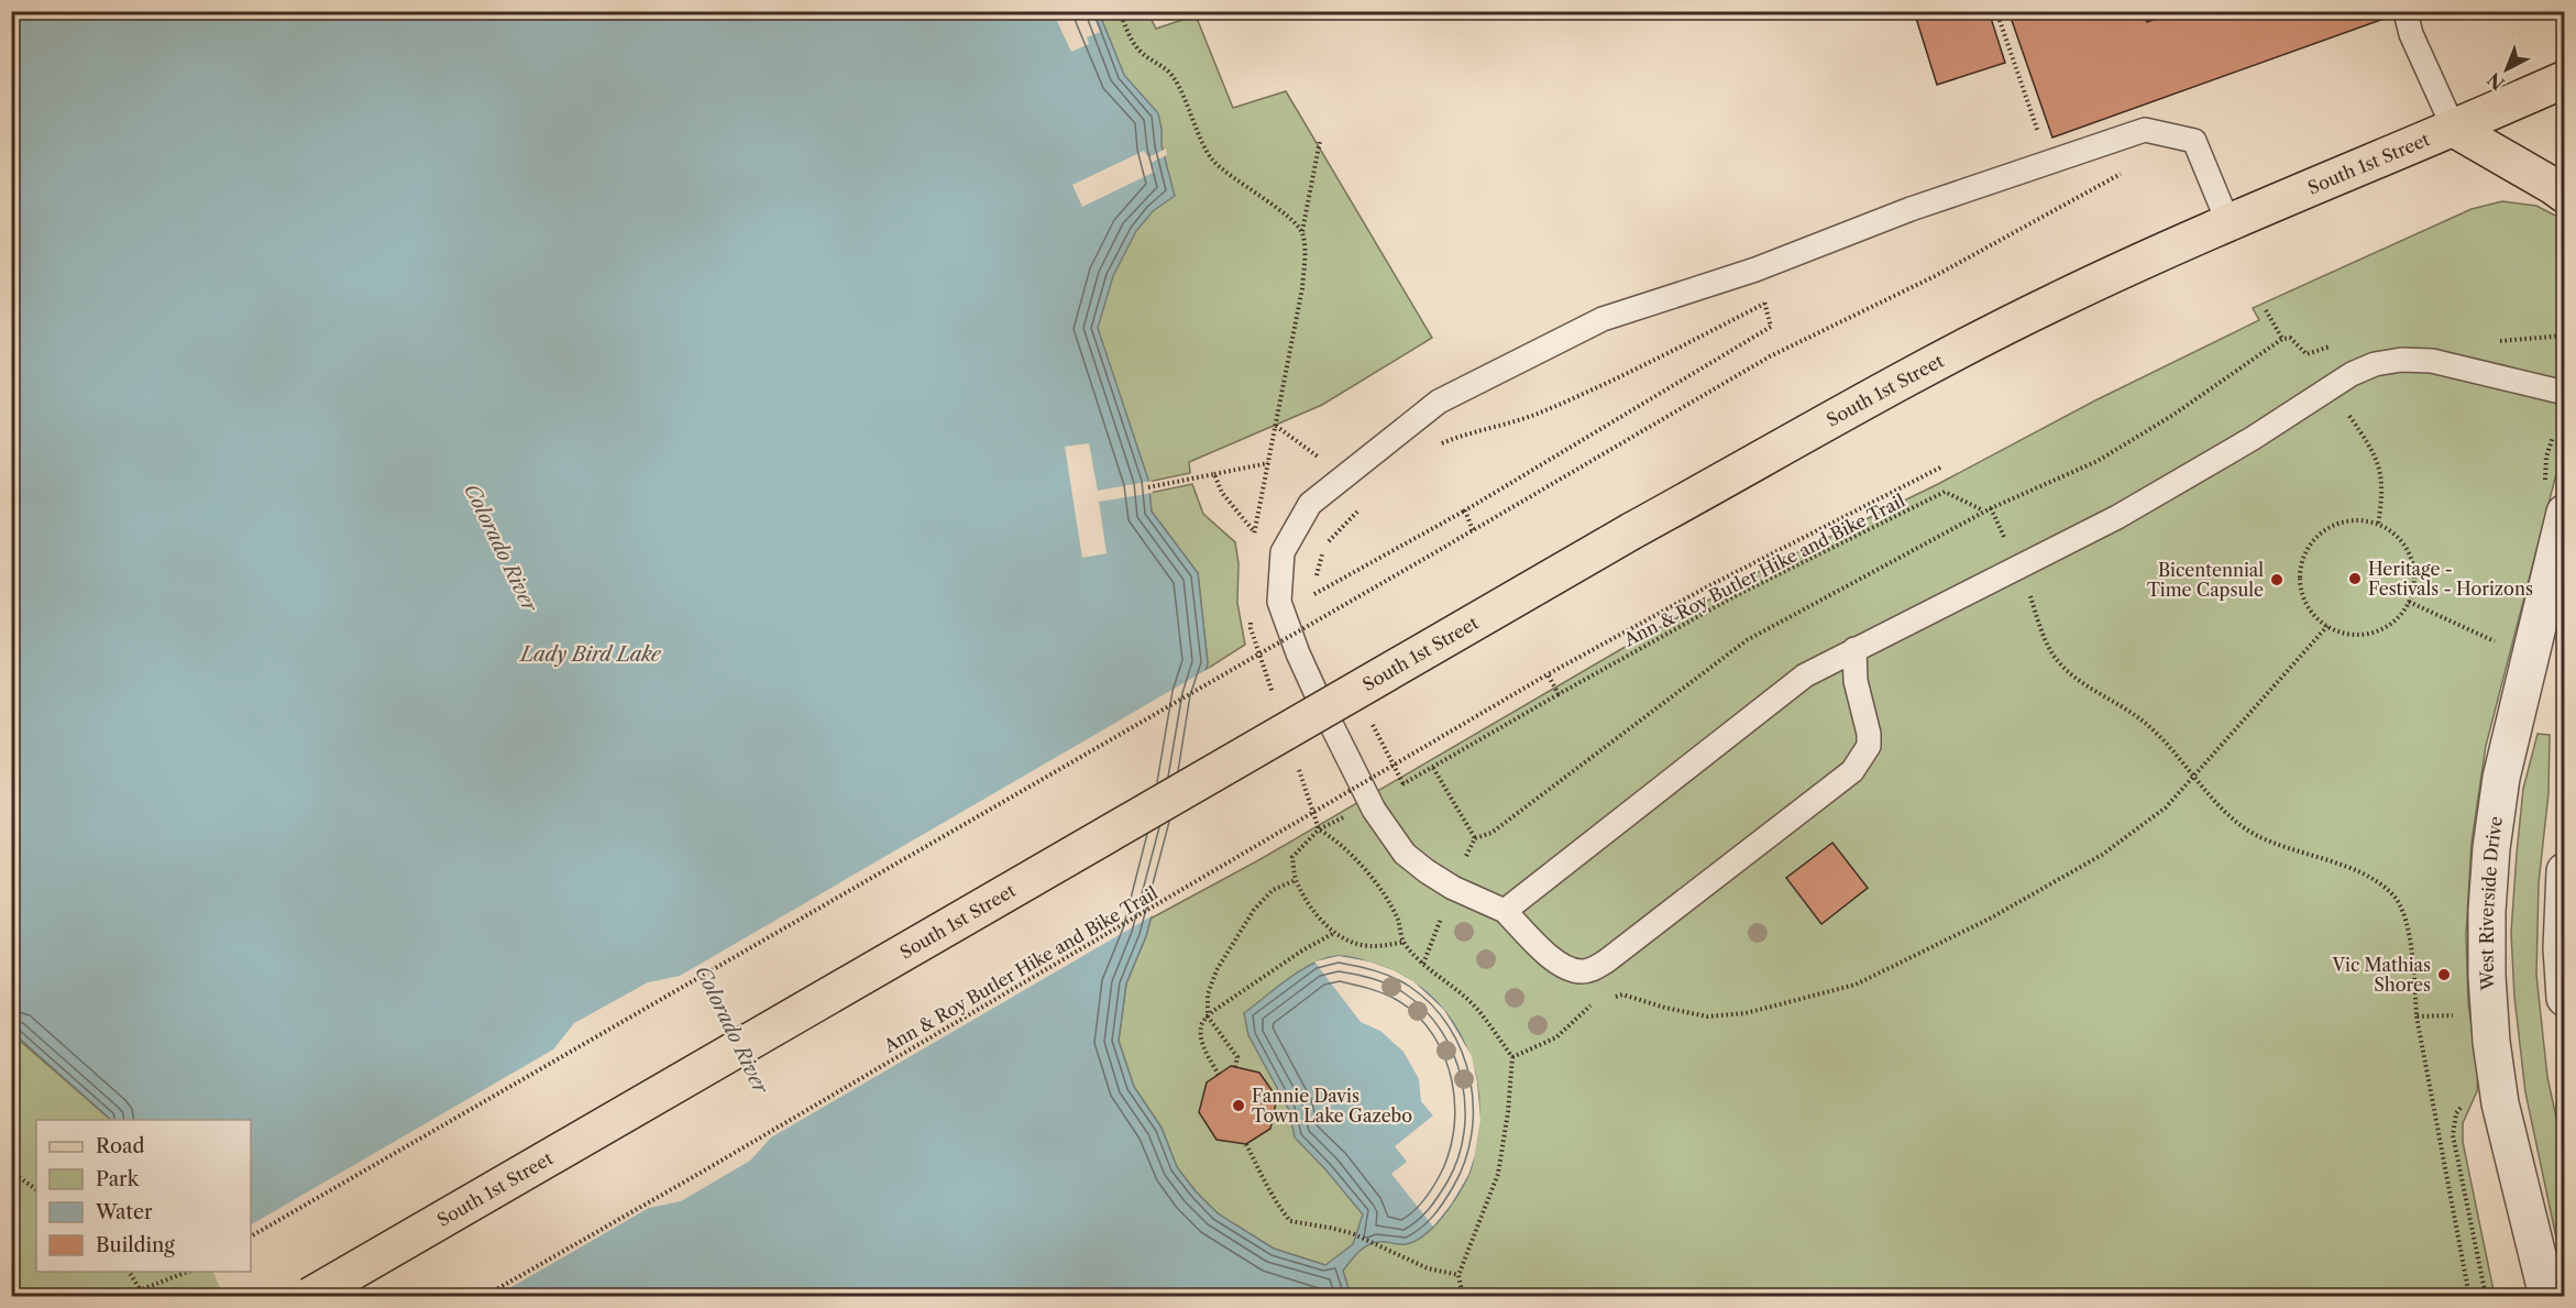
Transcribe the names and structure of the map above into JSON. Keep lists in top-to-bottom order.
{
  "streets": {
    "main road": ["South 1st Street"],
    "street": ["West Riverside Drive"],
    "path": ["Ann & Roy Butler Hike and Bike Trail"]
  },
  "water": ["Colorado River", "Lady Bird Lake"],
  "places": [
    "Heritage - Festivals - Horizons",
    "Bicentennial Time Capsule",
    "Vic Mathias Shores",
    "Fannie Davis Town Lake Gazebo"
  ],
  "legend": [
    "Road",
    "Park",
    "Water",
    "Building"
  ],
  "north": "bottom left"
}
